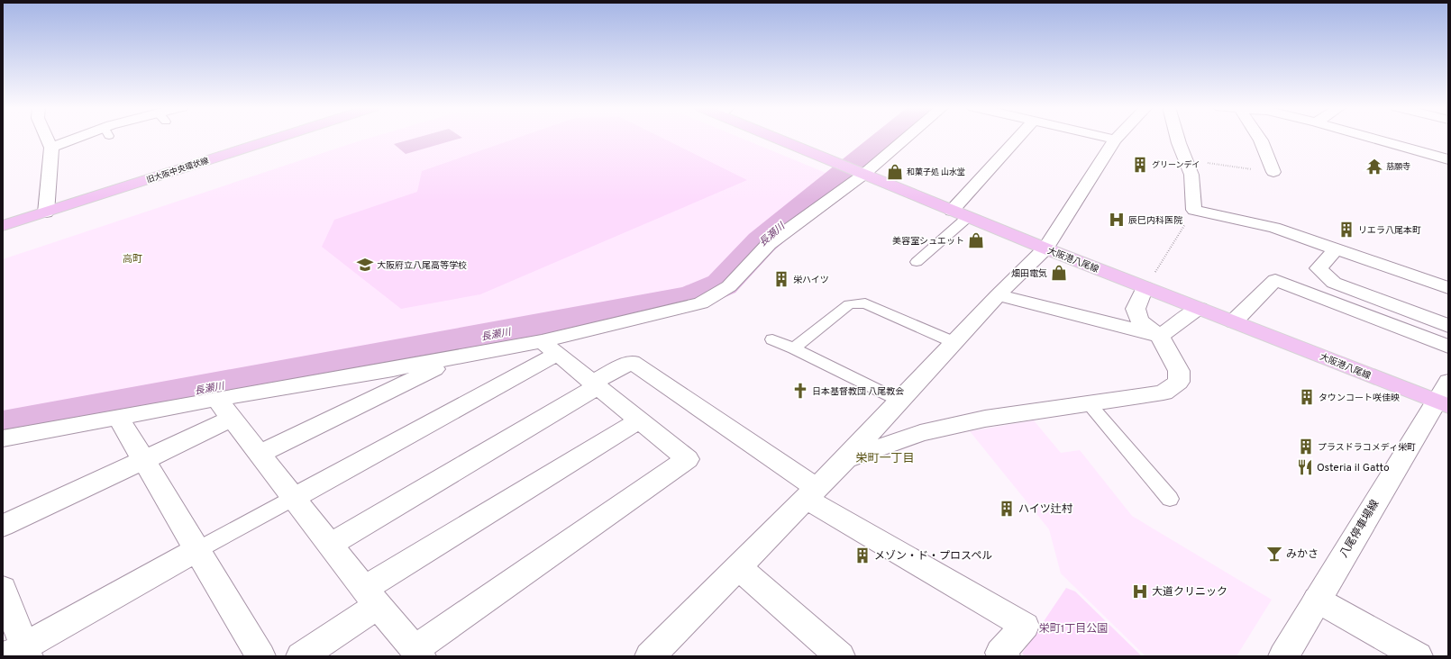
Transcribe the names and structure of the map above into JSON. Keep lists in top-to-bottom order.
{
  "streets": {
    "main road": ["旧大阪中央環状線", "大阪港八尾線"],
    "street": ["八尾停車場線"]
  },
  "crossings": [
    ["大阪港八尾線", "八尾停車場線"]
  ],
  "districts": ["高町", "栄町一丁目"],
  "water": ["長瀬川"],
  "parks": ["栄町1丁目公園"],
  "places": {
    "building": [
      "グリーンデイ",
      "リエラ八尾本町",
      "栄ハイツ",
      "タウンコート咲佳映",
      "プラスドラコメディ栄町",
      "ハイツ辻村",
      "メゾン・ド・プロスペル"
    ],
    "temple": ["慈願寺"],
    "shop": ["和菓子処 山水堂", "美容室シュエット", "畑田電気"],
    "hospital": ["辰巳内科医院", "大道クリニック"],
    "school or university": ["大阪府立八尾高等学校"],
    "church": ["日本基督教団 八尾教会"],
    "restaurant": ["Osteria il Gatto"],
    "bar": ["みかさ"]
  }
}
